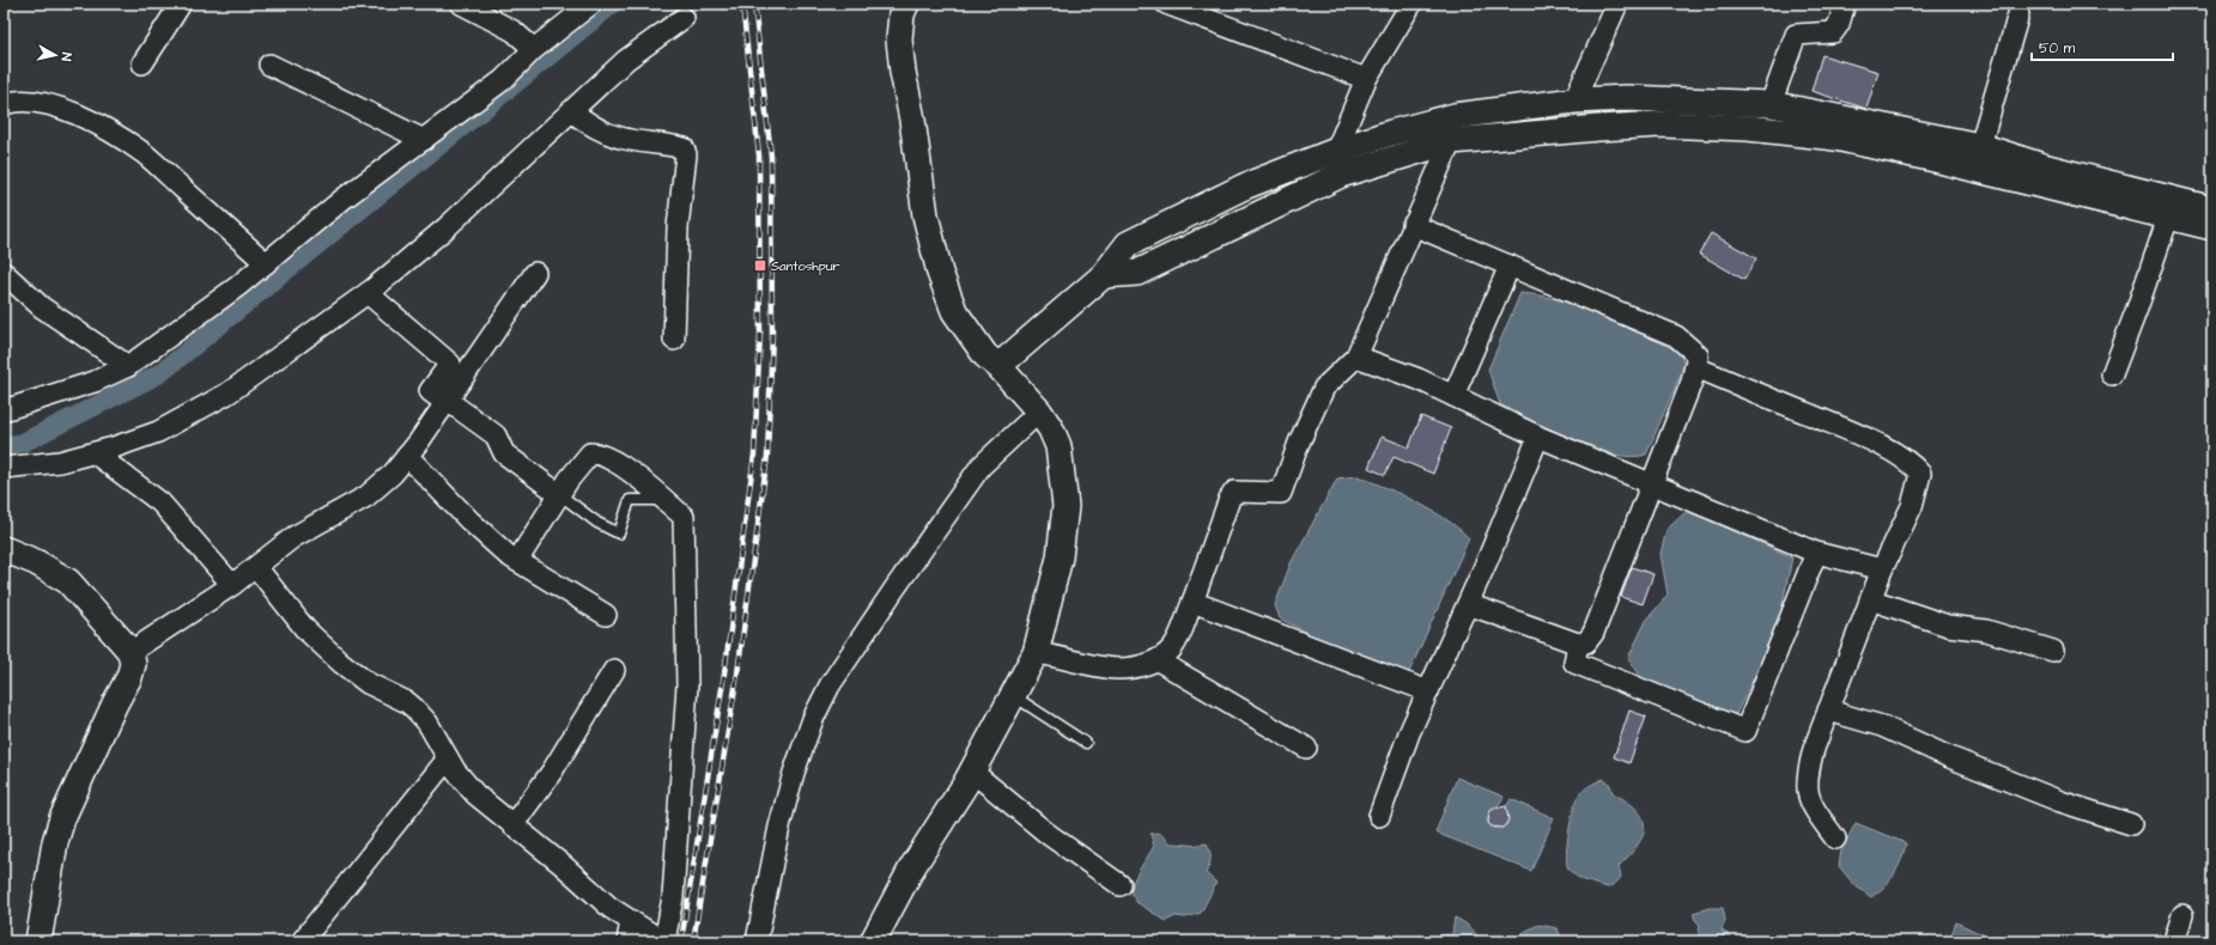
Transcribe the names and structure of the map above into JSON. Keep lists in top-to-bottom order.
{
  "places": {
    "transit": ["Santoshpur"]
  },
  "scale_bar": "50 m",
  "north": "right"
}
